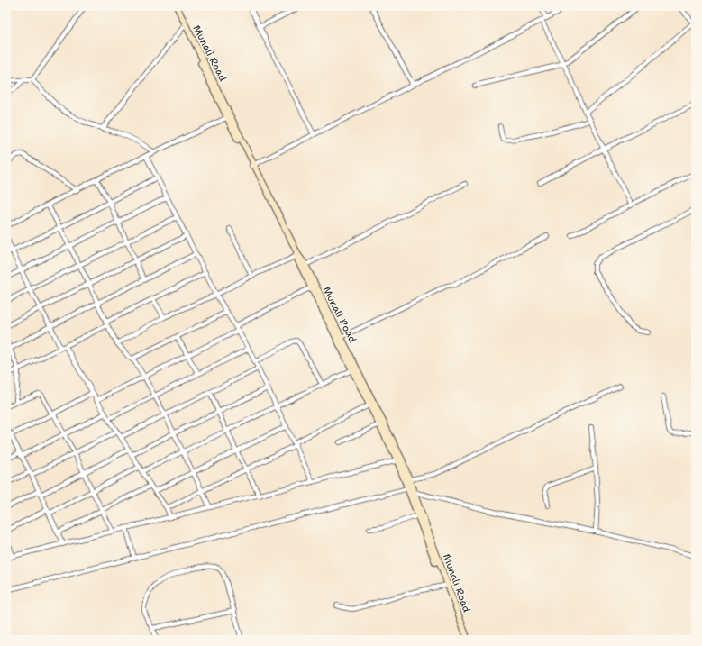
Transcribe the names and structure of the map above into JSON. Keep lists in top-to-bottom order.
{
  "streets": {
    "main road": ["Munali Road"]
  }
}
